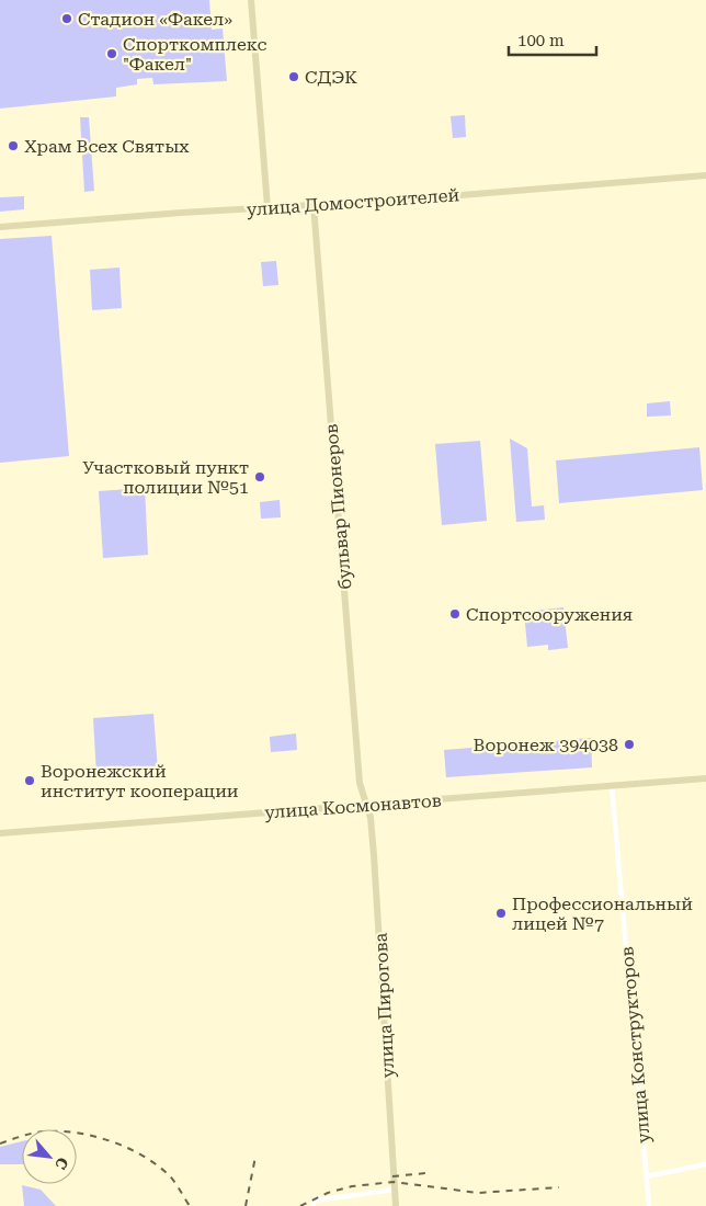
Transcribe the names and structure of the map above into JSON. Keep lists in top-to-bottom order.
{
  "streets": {
    "street": [
      "улица Домостроителей",
      "бульвар Пионеров",
      "улица Космонавтов",
      "улица Пирогова",
      "улица Конструкторов"
    ]
  },
  "crossings": [
    ["улица Домостроителей", "бульвар Пионеров"],
    ["бульвар Пионеров", "улица Космонавтов"],
    ["бульвар Пионеров", "улица Пирогова"],
    ["улица Космонавтов", "улица Пирогова"],
    ["улица Космонавтов", "улица Конструкторов"]
  ],
  "places": [
    "Стадион «Факел»",
    "Спорткомплекс \"Факел\"",
    "СДЭК",
    "Храм Всех Святых",
    "Участковый пункт полиции №51",
    "Спортсооружения",
    "Воронеж 394038",
    "Воронежский институт кооперации",
    "Профессиональный лицей №7"
  ],
  "scale_bar": "100 m",
  "north": "bottom right"
}
